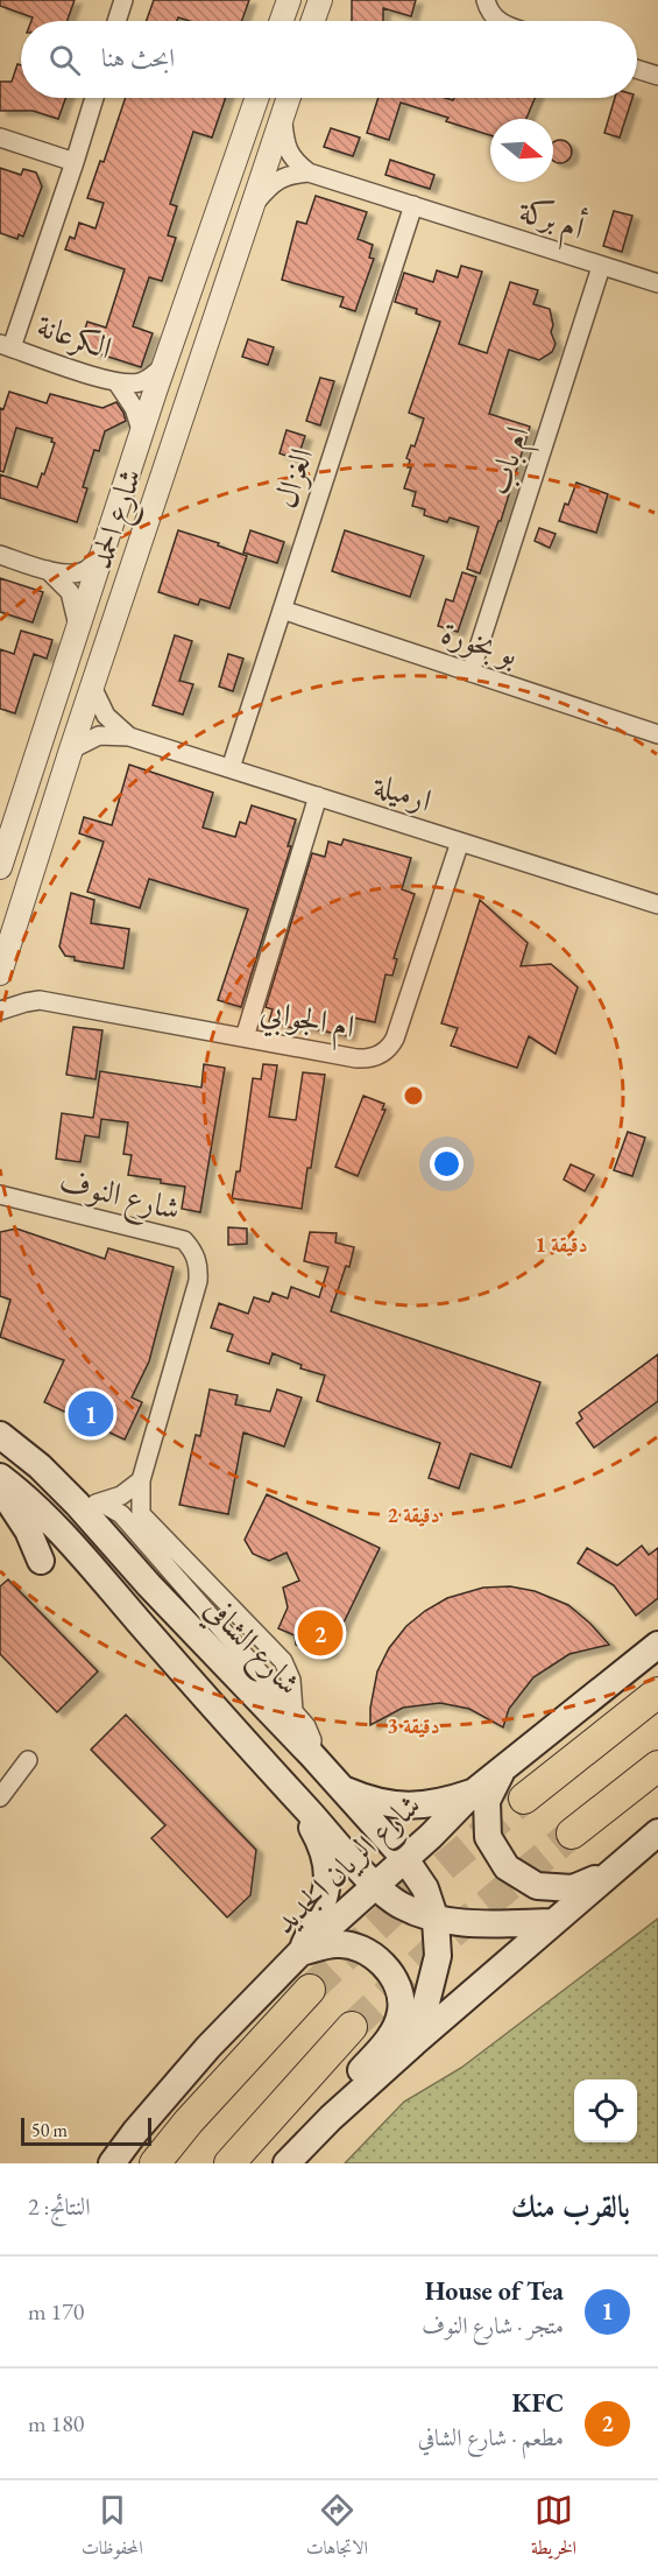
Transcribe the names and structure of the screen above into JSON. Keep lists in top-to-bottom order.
{
  "streets": {
    "main road": ["شارع الشافي", "شارع الريان الجديد"],
    "street": [
      "أم بركة",
      "الكرعانة",
      "ام باب",
      "الغزال",
      "شارع الحمد",
      "بو بخورة",
      "ارميلة",
      "ام الجوابي",
      "شارع النوف"
    ]
  },
  "crossings": [
    ["أم بركة", "ام باب"],
    ["أم بركة", "الغزال"],
    ["الكرعانة", "شارع الحمد"],
    ["ام باب", "بو بخورة"],
    ["الغزال", "بو بخورة"],
    ["الغزال", "ارميلة"],
    ["شارع الحمد", "ارميلة"],
    ["ارميلة", "ام الجوابي"],
    ["شارع الشافي", "شارع الريان الجديد"]
  ],
  "scale_bar": "50 m",
  "north": "right",
  "page": {
    "search": "ابحث هنا",
    "pins": ["1", "2"],
    "scale": "50 m",
    "heading": ["بالقرب منك", "النتائج: 2"],
    "list": [
      {
        "mark": "1",
        "name": "House of Tea",
        "note": "متجر · شارع النوف",
        "value": "170 m"
      },
      {
        "mark": "2",
        "name": "KFC",
        "note": "مطعم · شارع الشافي",
        "value": "180 m"
      }
    ],
    "nav": ["الخريطة", "الاتجاهات", "المحفوظات"]
  },
  "rings": ["1 دقيقة", "2 دقيقة", "3 دقيقة"]
}
